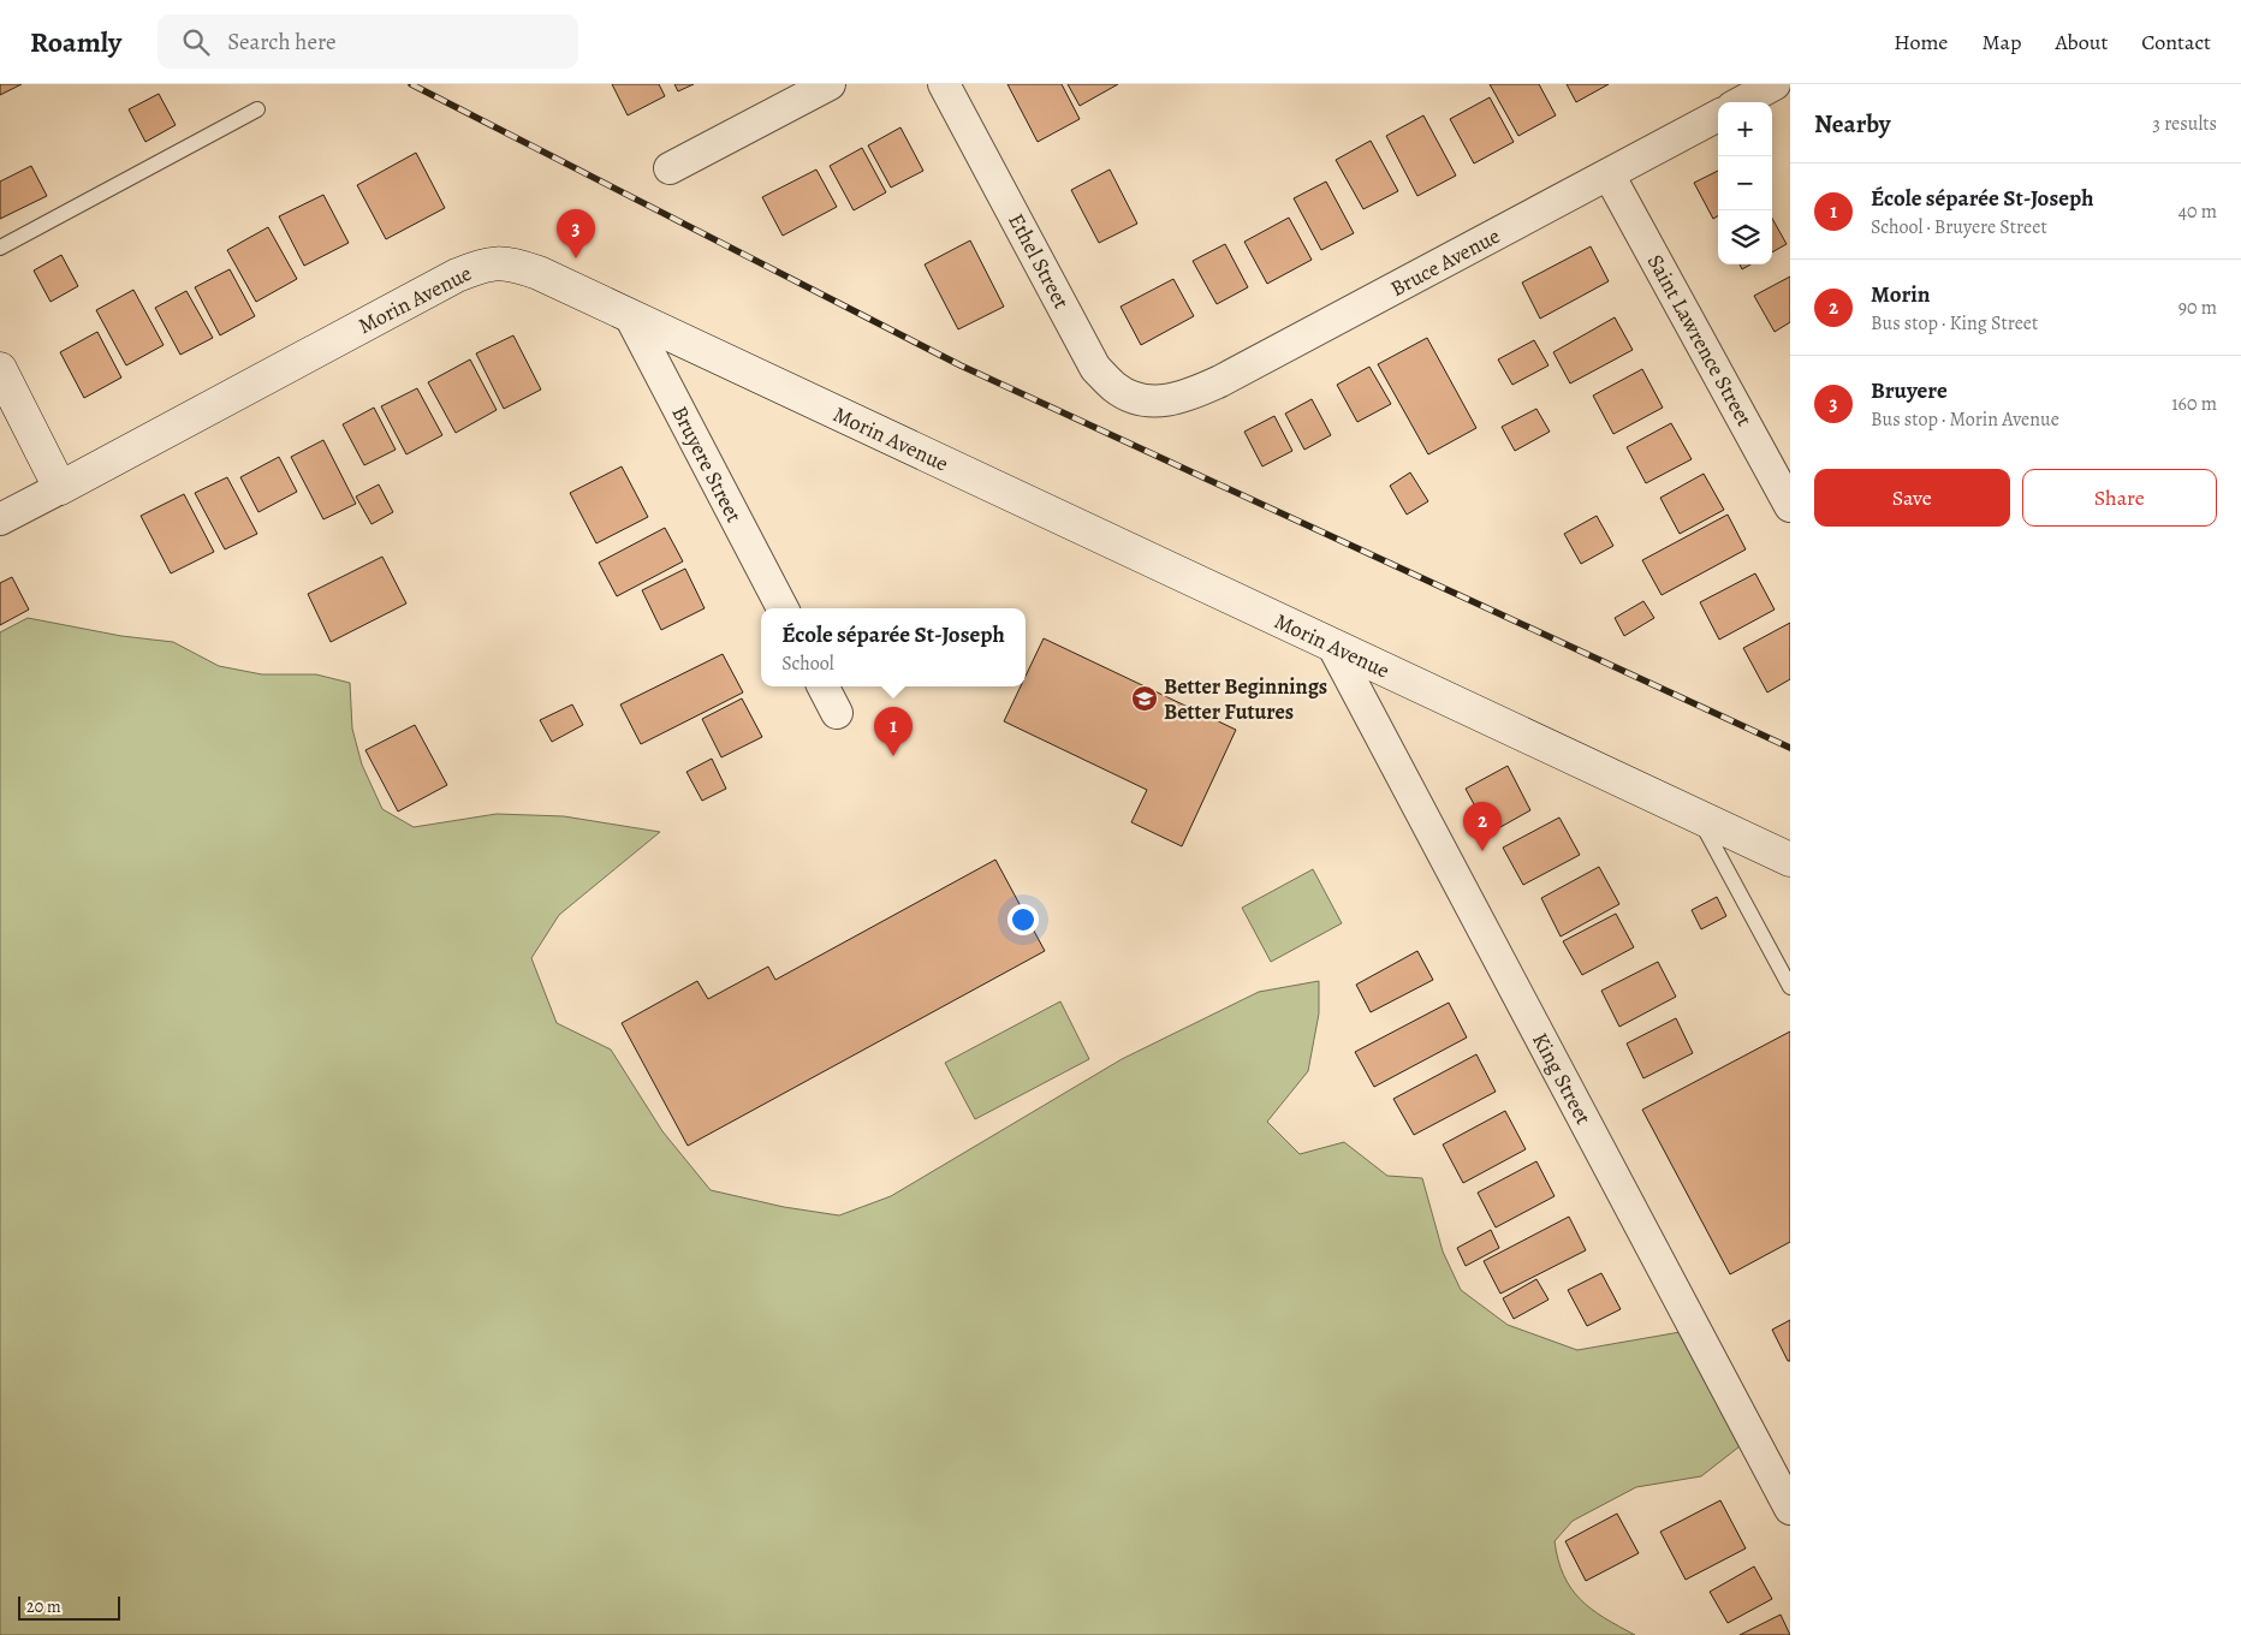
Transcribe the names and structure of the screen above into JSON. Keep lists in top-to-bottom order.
{
  "streets": {
    "street": [
      "Ethel Street",
      "Bruce Avenue",
      "Morin Avenue",
      "Saint Lawrence Street",
      "Bruyere Street",
      "King Street"
    ]
  },
  "crossings": [
    ["Ethel Street", "Bruce Avenue"],
    ["Bruce Avenue", "Saint Lawrence Street"],
    ["Morin Avenue", "Bruyere Street"],
    ["Morin Avenue", "King Street"]
  ],
  "places": {
    "school or university": ["Better Beginnings Better Futures"]
  },
  "scale_bar": "20 m",
  "page": {
    "header": "Roamly",
    "search": "Search here",
    "nav": [
      "Home",
      "Map",
      "About",
      "Contact"
    ],
    "heading": ["Nearby", "3 results"],
    "map_buttons": ["+", "−"],
    "list": [
      {
        "mark": "1",
        "name": "École séparée St-Joseph",
        "note": "School · Bruyere Street",
        "value": "40 m"
      },
      {
        "mark": "2",
        "name": "Morin",
        "note": "Bus stop · King Street",
        "value": "90 m"
      },
      {
        "mark": "3",
        "name": "Bruyere",
        "note": "Bus stop · Morin Avenue",
        "value": "160 m"
      }
    ],
    "pins": ["3", "1", "2"],
    "buttons": ["Save", "Share"],
    "popup": ["École séparée St-Joseph", "School"],
    "scale": "20 m"
  }
}
